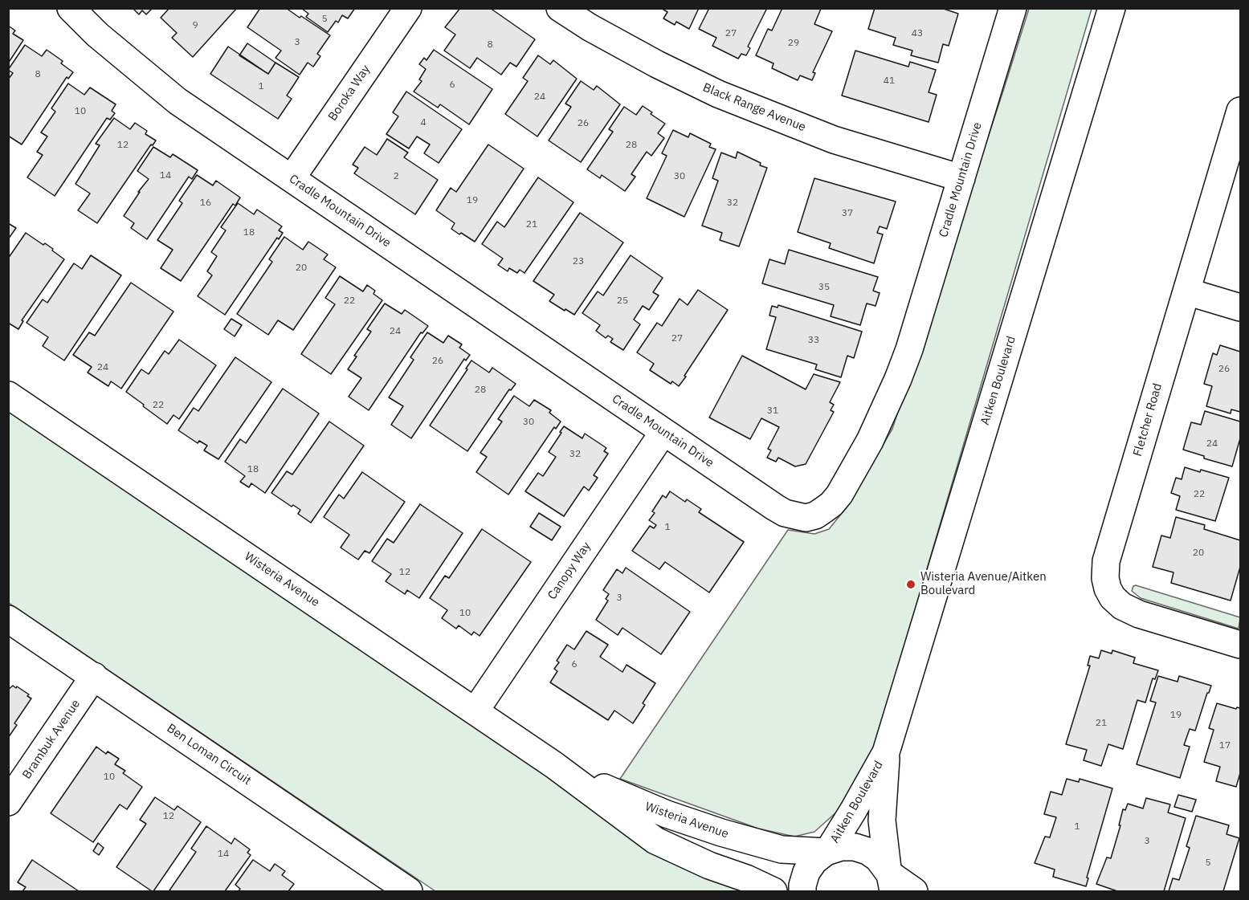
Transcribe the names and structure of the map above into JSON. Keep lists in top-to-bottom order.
{
  "streets": {
    "street": [
      "Boroka Way",
      "Black Range Avenue",
      "Cradle Mountain Drive",
      "Aitken Boulevard",
      "Fletcher Road",
      "Canopy Way",
      "Wisteria Avenue",
      "Brambuk Avenue",
      "Ben Loman Circuit"
    ]
  },
  "crossings": [
    ["Boroka Way", "Cradle Mountain Drive"],
    ["Black Range Avenue", "Cradle Mountain Drive"],
    ["Cradle Mountain Drive", "Canopy Way"],
    ["Aitken Boulevard", "Wisteria Avenue"],
    ["Canopy Way", "Wisteria Avenue"],
    ["Brambuk Avenue", "Ben Loman Circuit"]
  ],
  "places": ["Wisteria Avenue/Aitken Boulevard"],
  "house_numbers": [
    "5",
    "9",
    "27",
    "43",
    "3",
    "29",
    "8",
    "8",
    "41",
    "6",
    "1",
    "24",
    "10",
    "4",
    "26",
    "12",
    "28",
    "14",
    "2",
    "30",
    "19",
    "16",
    "32",
    "37",
    "21",
    "18",
    "23",
    "20",
    "35",
    "22",
    "25",
    "24",
    "27",
    "33",
    "26",
    "24",
    "26",
    "28",
    "22",
    "31",
    "30",
    "24",
    "32",
    "18",
    "22",
    "1",
    "20",
    "12",
    "3",
    "10",
    "6",
    "19",
    "21",
    "17",
    "10",
    "12",
    "1",
    "3",
    "14",
    "5"
  ]
}
